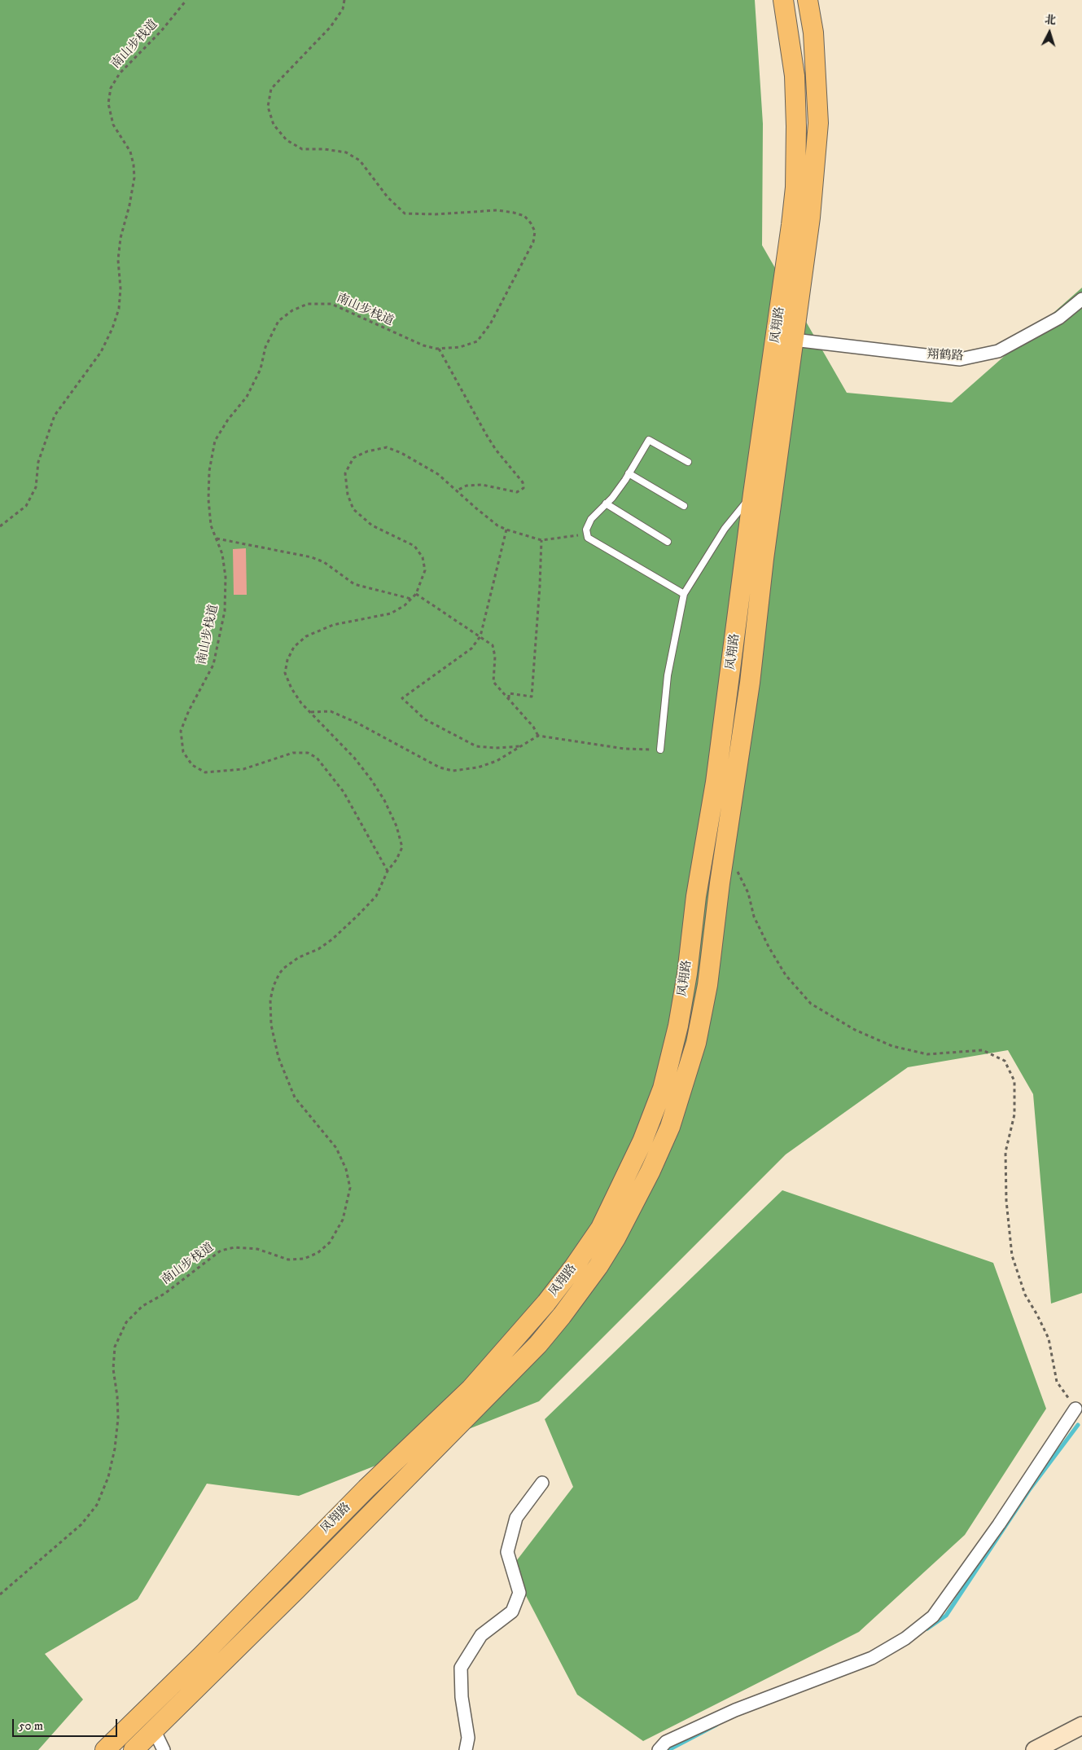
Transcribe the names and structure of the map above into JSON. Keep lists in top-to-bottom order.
{
  "streets": {
    "main road": ["凤翔路"],
    "street": ["翔鹤路"],
    "path": ["南山步栈道"]
  },
  "crossings": [
    ["凤翔路", "翔鹤路"]
  ],
  "scale_bar": "50 m",
  "north": "top"
}
